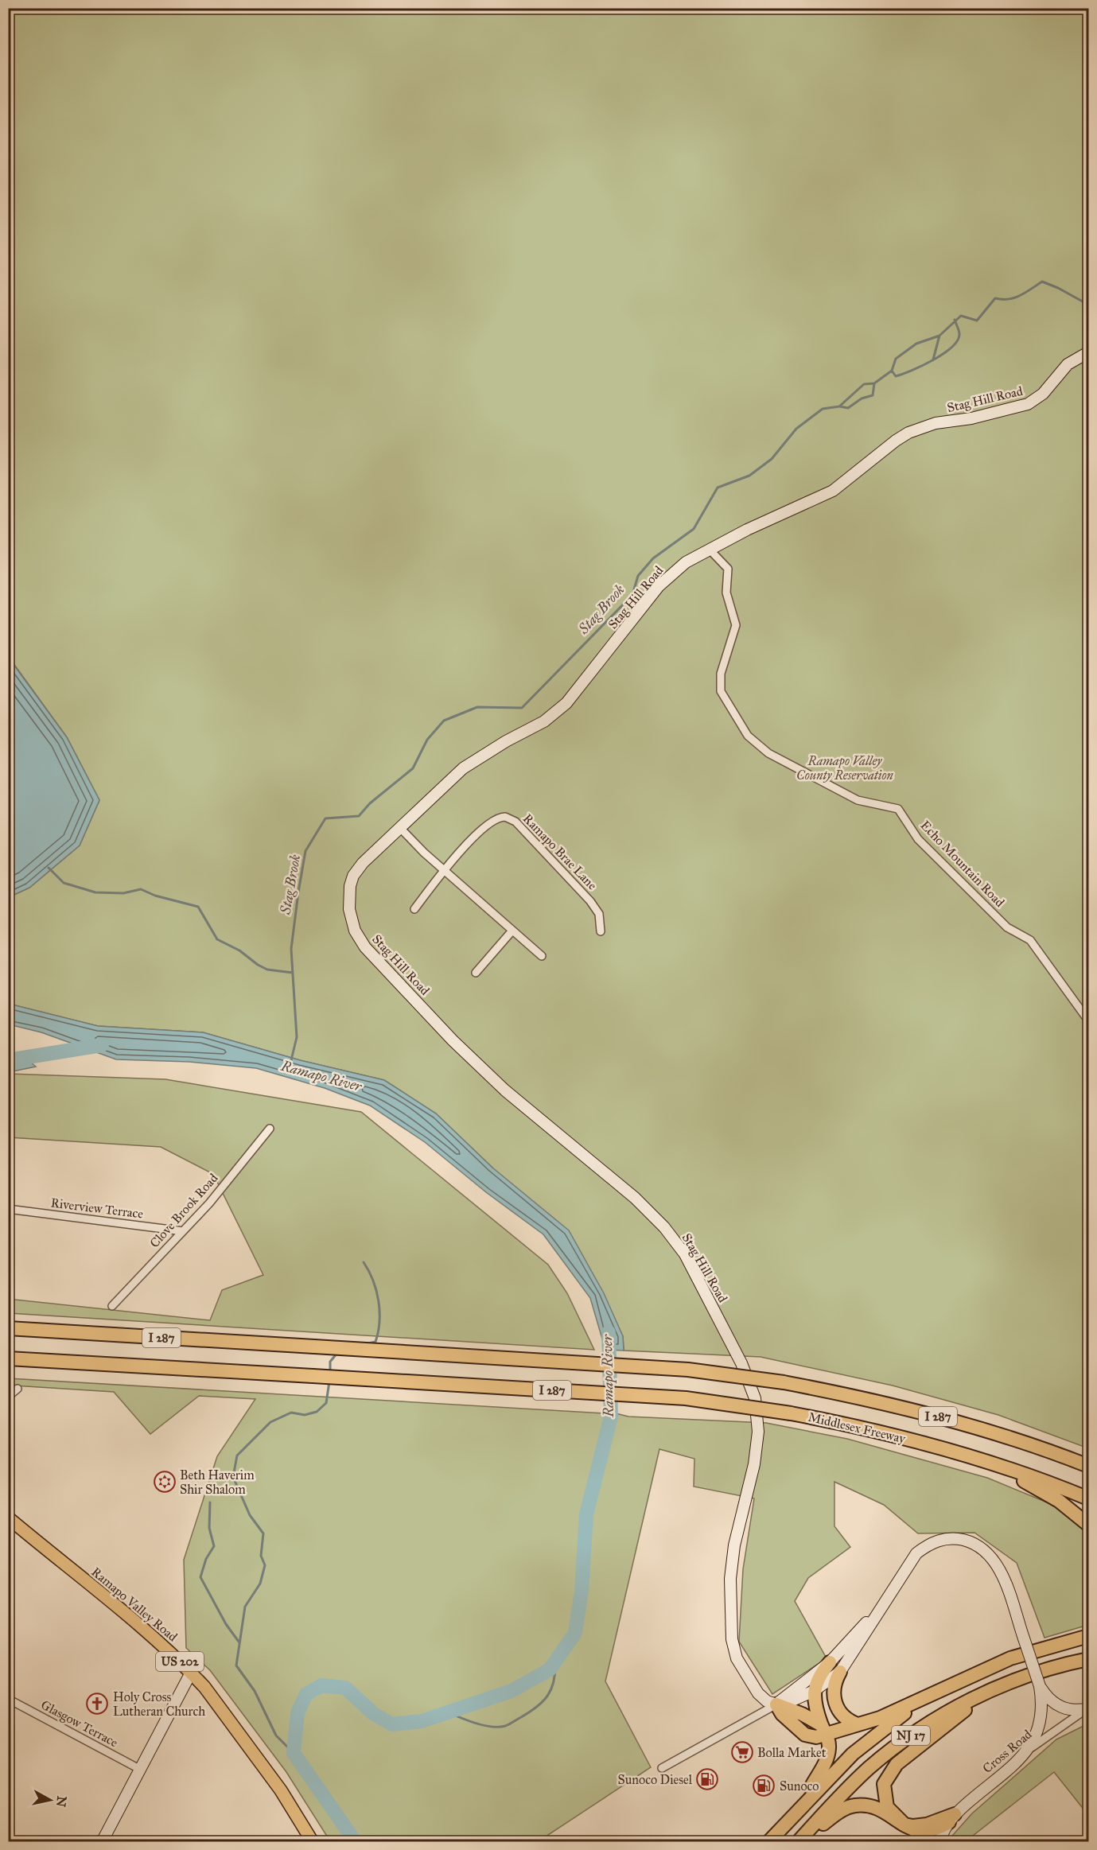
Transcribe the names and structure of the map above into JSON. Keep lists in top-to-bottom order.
{
  "streets": {
    "highway": ["I 287", "Middlesex Freeway", "NJ 17"],
    "main road": ["Ramapo Valley Road", "US 202"],
    "street": [
      "Stag Hill Road",
      "Ramapo Brae Lane",
      "Echo Mountain Road",
      "Riverview Terrace",
      "Clove Brook Road",
      "Glasgow Terrace",
      "Cross Road"
    ]
  },
  "crossings": [
    ["Stag Hill Road", "Echo Mountain Road"],
    ["Riverview Terrace", "Clove Brook Road"],
    ["I 287", "Middlesex Freeway"]
  ],
  "water": ["Stag Brook", "Ramapo River"],
  "parks": ["Ramapo Valley County Reservation"],
  "places": {
    "synagogue": ["Beth Haverim Shir Shalom"],
    "church": ["Holy Cross Lutheran Church"],
    "supermarket": ["Bolla Market"],
    "fuel station": ["Sunoco Diesel", "Sunoco"]
  },
  "north": "right"
}
